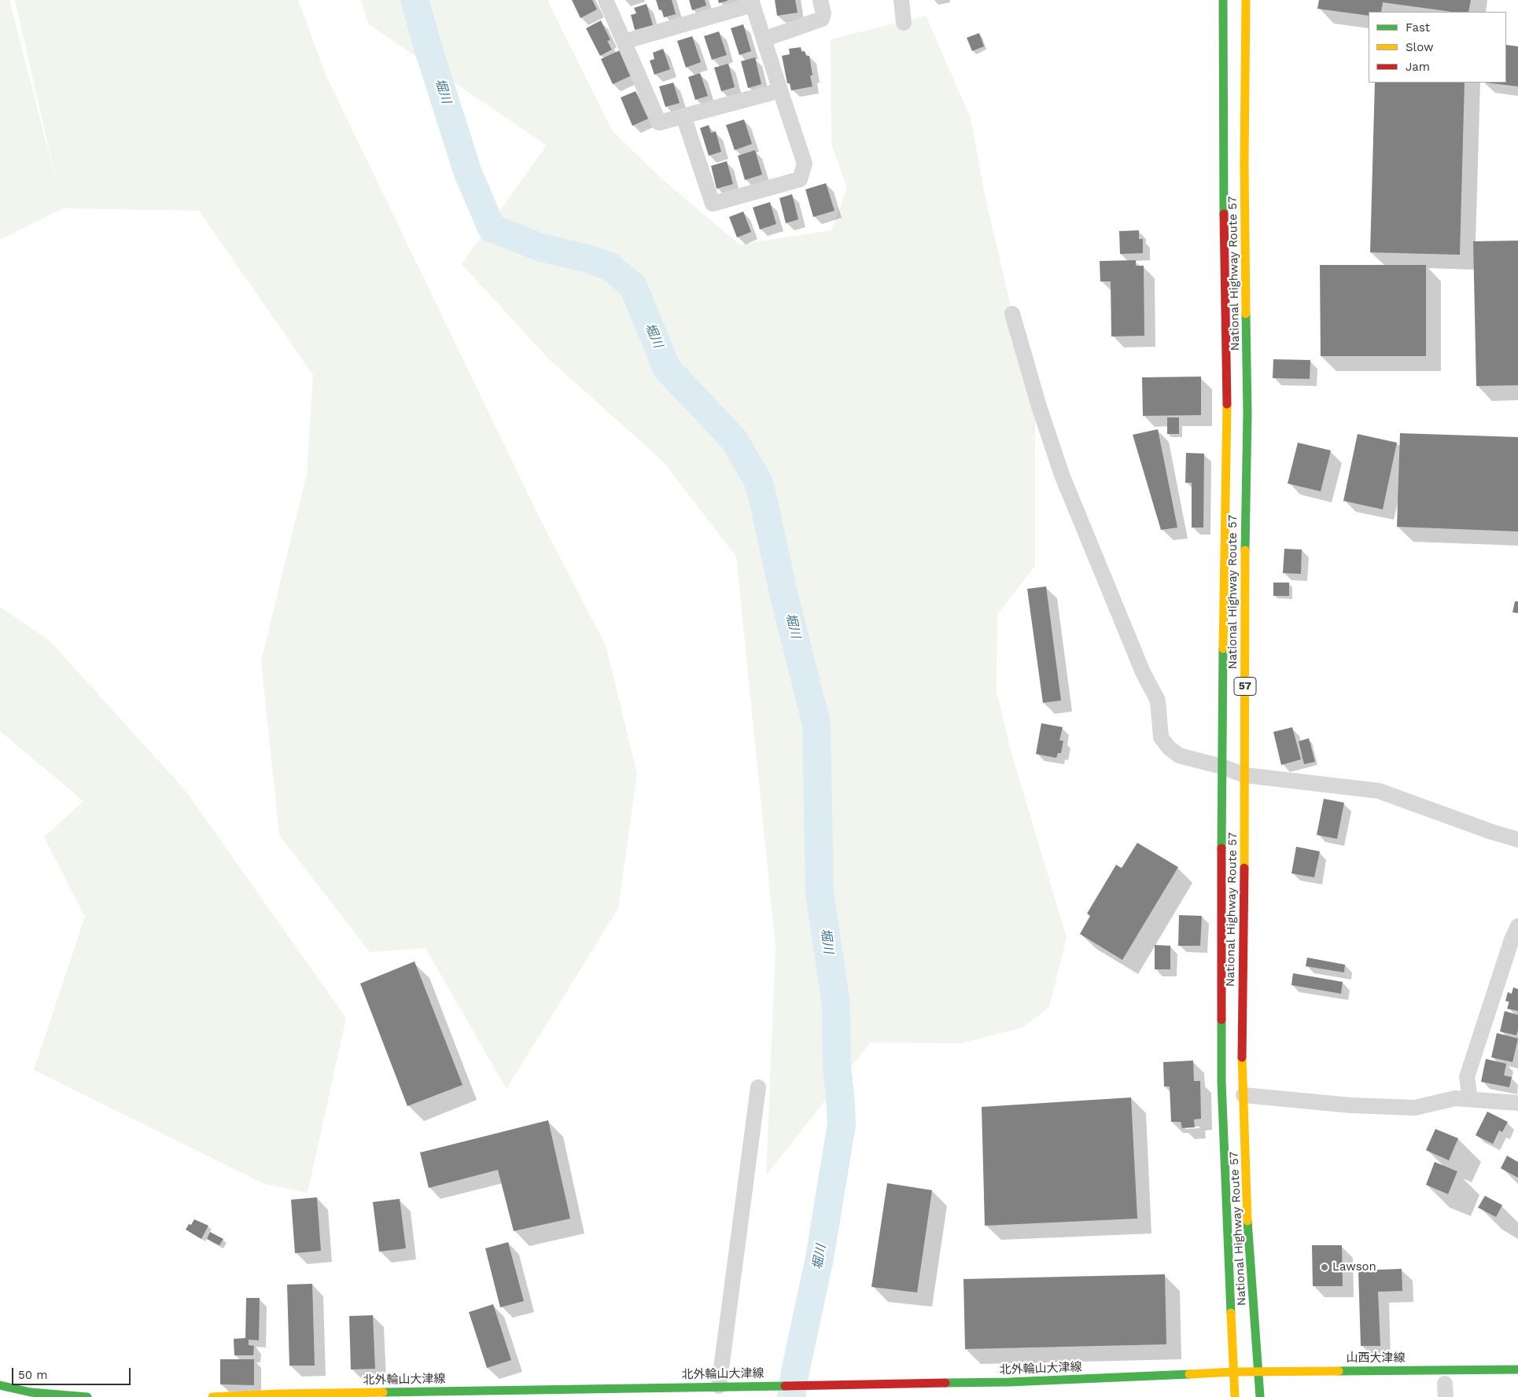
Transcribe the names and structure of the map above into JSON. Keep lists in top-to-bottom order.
{
  "streets": {
    "main road": [
      "National Highway Route 57",
      "57",
      "山西大津線",
      "北外輪山大津線"
    ]
  },
  "crossings": [
    ["National Highway Route 57", "57"],
    ["National Highway Route 57", "山西大津線"],
    ["National Highway Route 57", "北外輪山大津線"],
    ["57", "山西大津線"],
    ["57", "北外輪山大津線"],
    ["山西大津線", "北外輪山大津線"]
  ],
  "water": ["堀川"],
  "places": ["Lawson"],
  "legend": ["Fast", "Slow", "Jam"],
  "scale_bar": "50 m"
}
